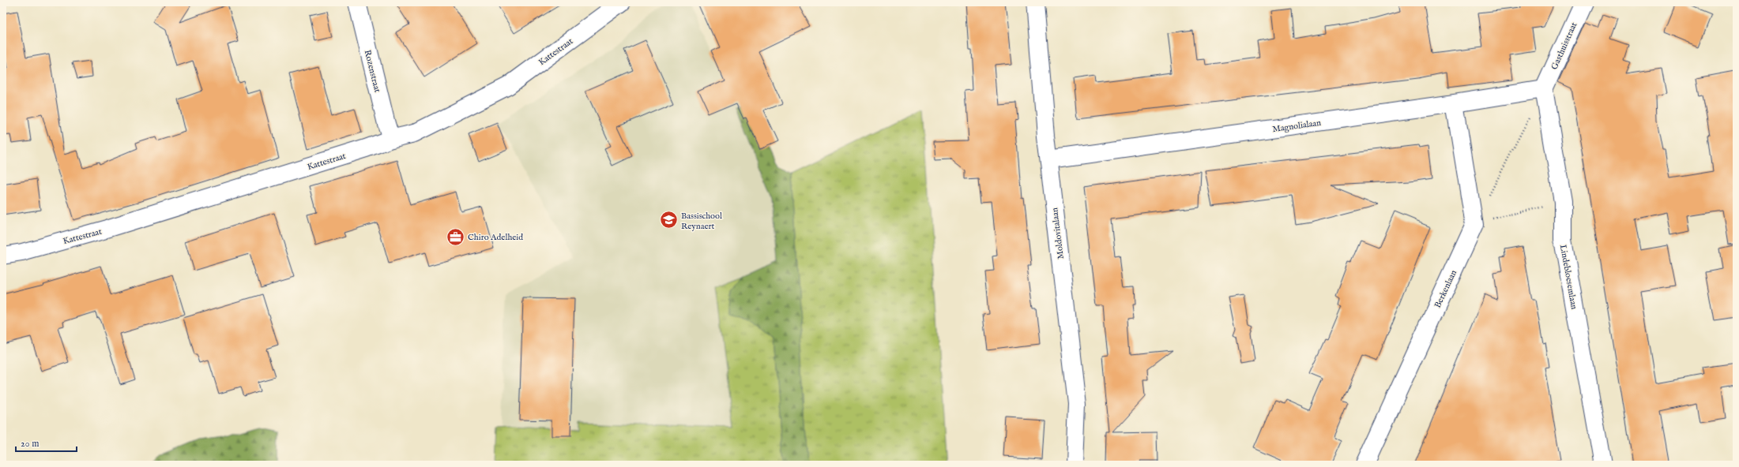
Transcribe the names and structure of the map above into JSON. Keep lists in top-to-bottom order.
{
  "streets": {
    "street": [
      "Gasthuisstraat",
      "Kattestraat",
      "Rozenstraat",
      "Magnolialaan",
      "Moldovitalaan",
      "Lindebloesemlaan",
      "Berkenlaan"
    ]
  },
  "crossings": [
    ["Gasthuisstraat", "Magnolialaan"],
    ["Gasthuisstraat", "Lindebloesemlaan"],
    ["Kattestraat", "Rozenstraat"],
    ["Magnolialaan", "Moldovitalaan"],
    ["Magnolialaan", "Lindebloesemlaan"]
  ],
  "places": {
    "school or university": ["Bassischool Reynaert"],
    "office": ["Chiro Adelheid"]
  },
  "scale_bar": "20 m"
}
